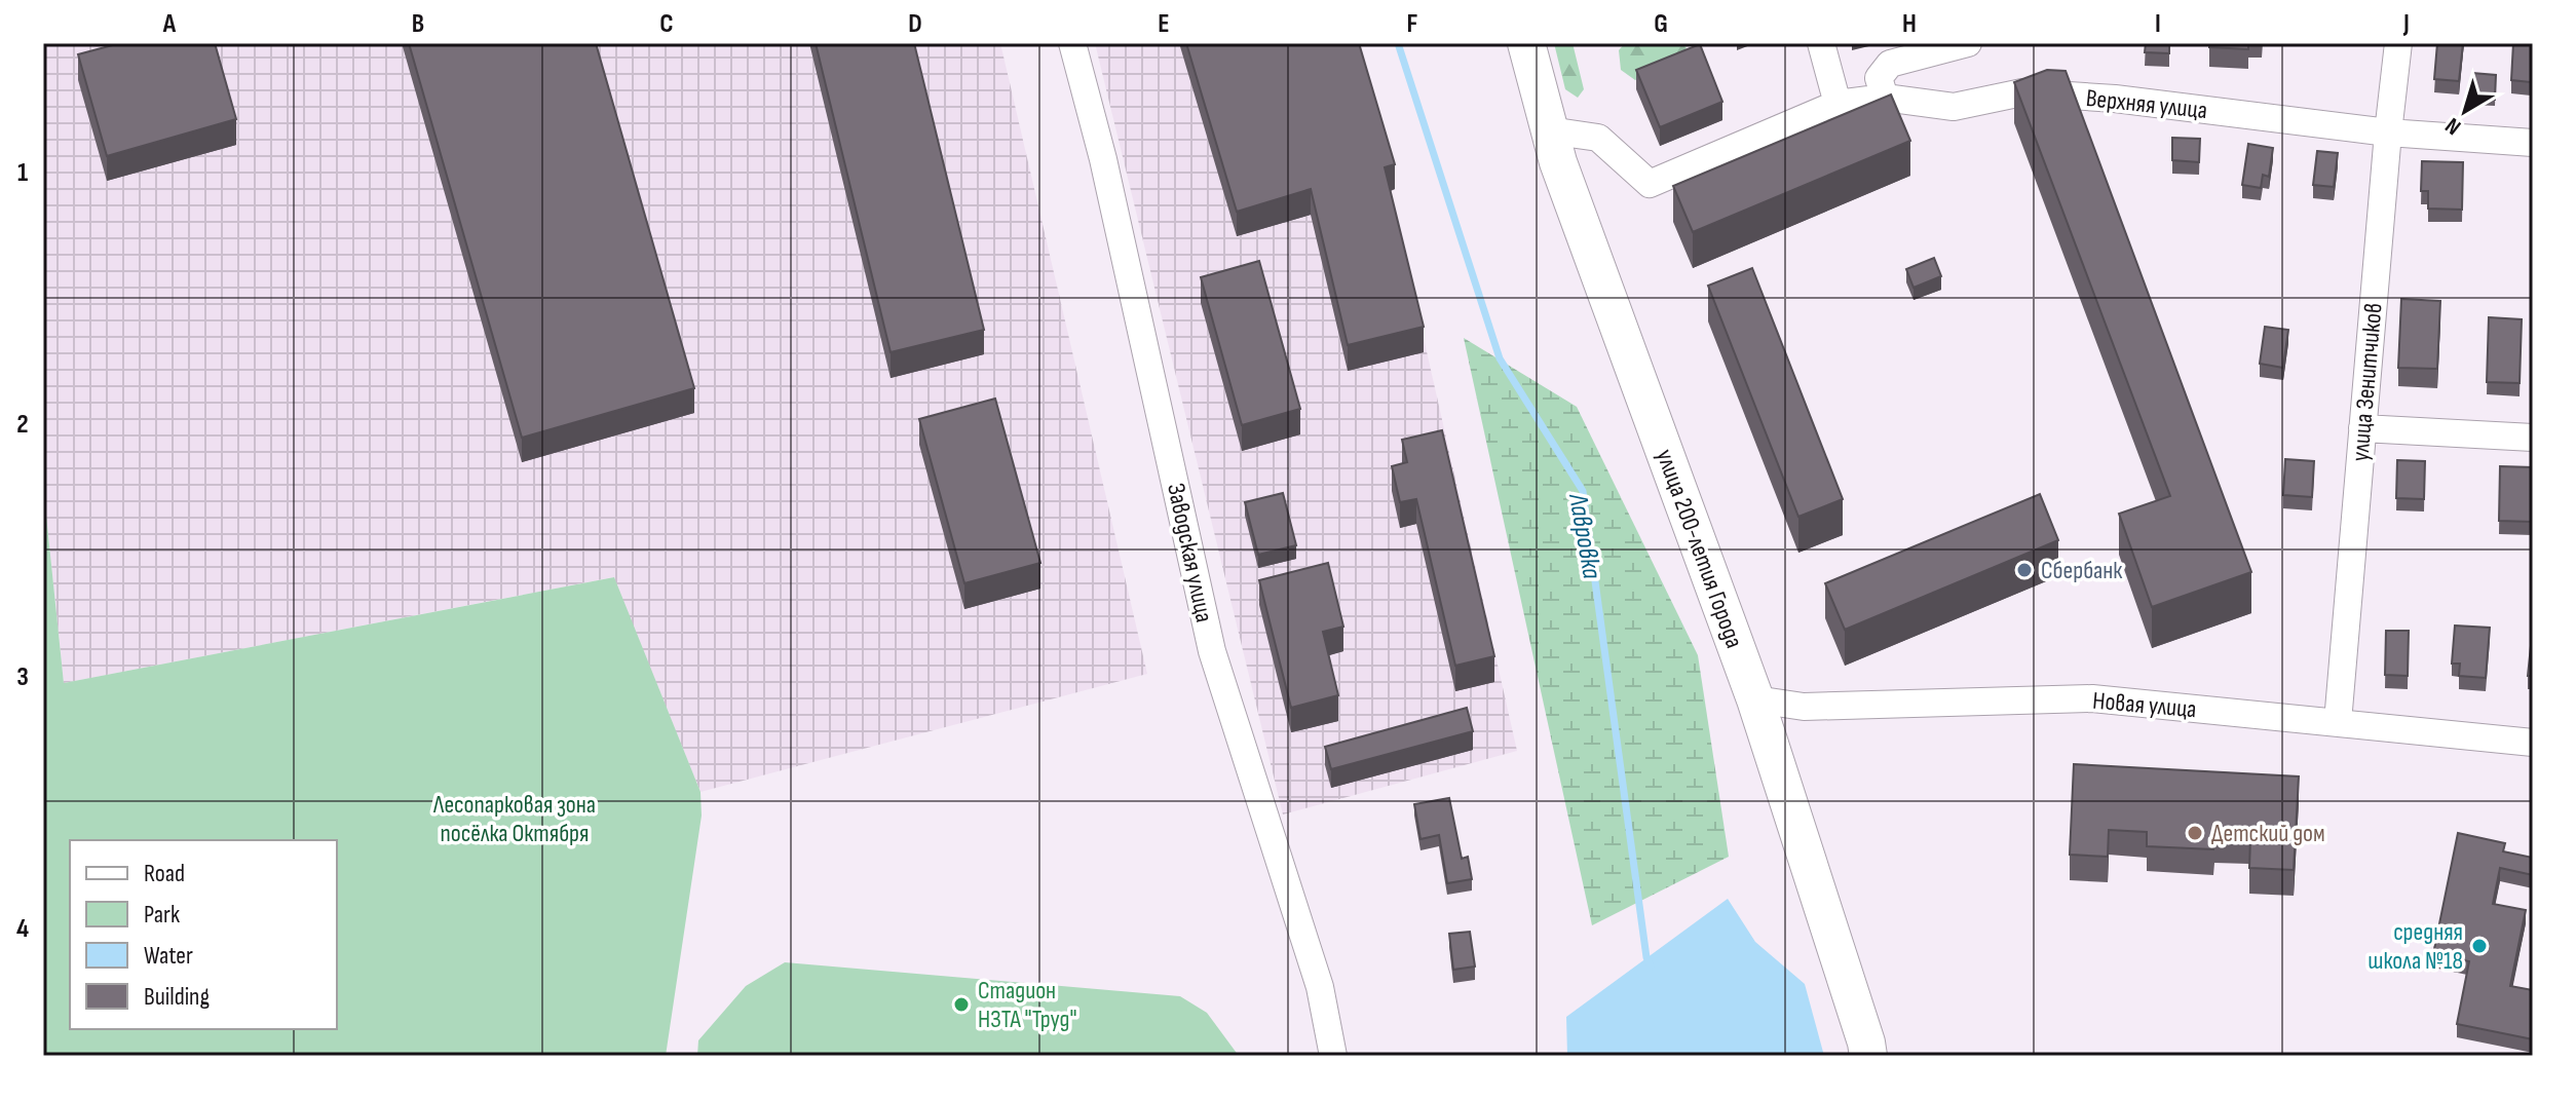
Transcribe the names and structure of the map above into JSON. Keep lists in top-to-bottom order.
{
  "streets": {
    "street": [
      "Верхняя улица",
      "улица Зенитчиков",
      "улица 200-летия Города",
      "Заводская улица",
      "Новая улица"
    ]
  },
  "crossings": [
    ["Верхняя улица", "улица Зенитчиков"],
    ["Верхняя улица", "улица 200-летия Города"],
    ["улица Зенитчиков", "Новая улица"],
    ["улица 200-летия Города", "Новая улица"]
  ],
  "water": ["Лавровка"],
  "parks": ["Лесопарковая зона посёлка Октября"],
  "places": [
    "Сбербанк",
    "Детский дом",
    "средняя школа №18",
    "Стадион НЗТА \"Труд\""
  ],
  "legend": [
    "Road",
    "Park",
    "Water",
    "Building"
  ],
  "north": "bottom left",
  "grid": {
    "columns": [
      "A",
      "B",
      "C",
      "D",
      "E",
      "F",
      "G",
      "H",
      "I",
      "J"
    ],
    "rows": [
      "1",
      "2",
      "3",
      "4"
    ]
  }
}
